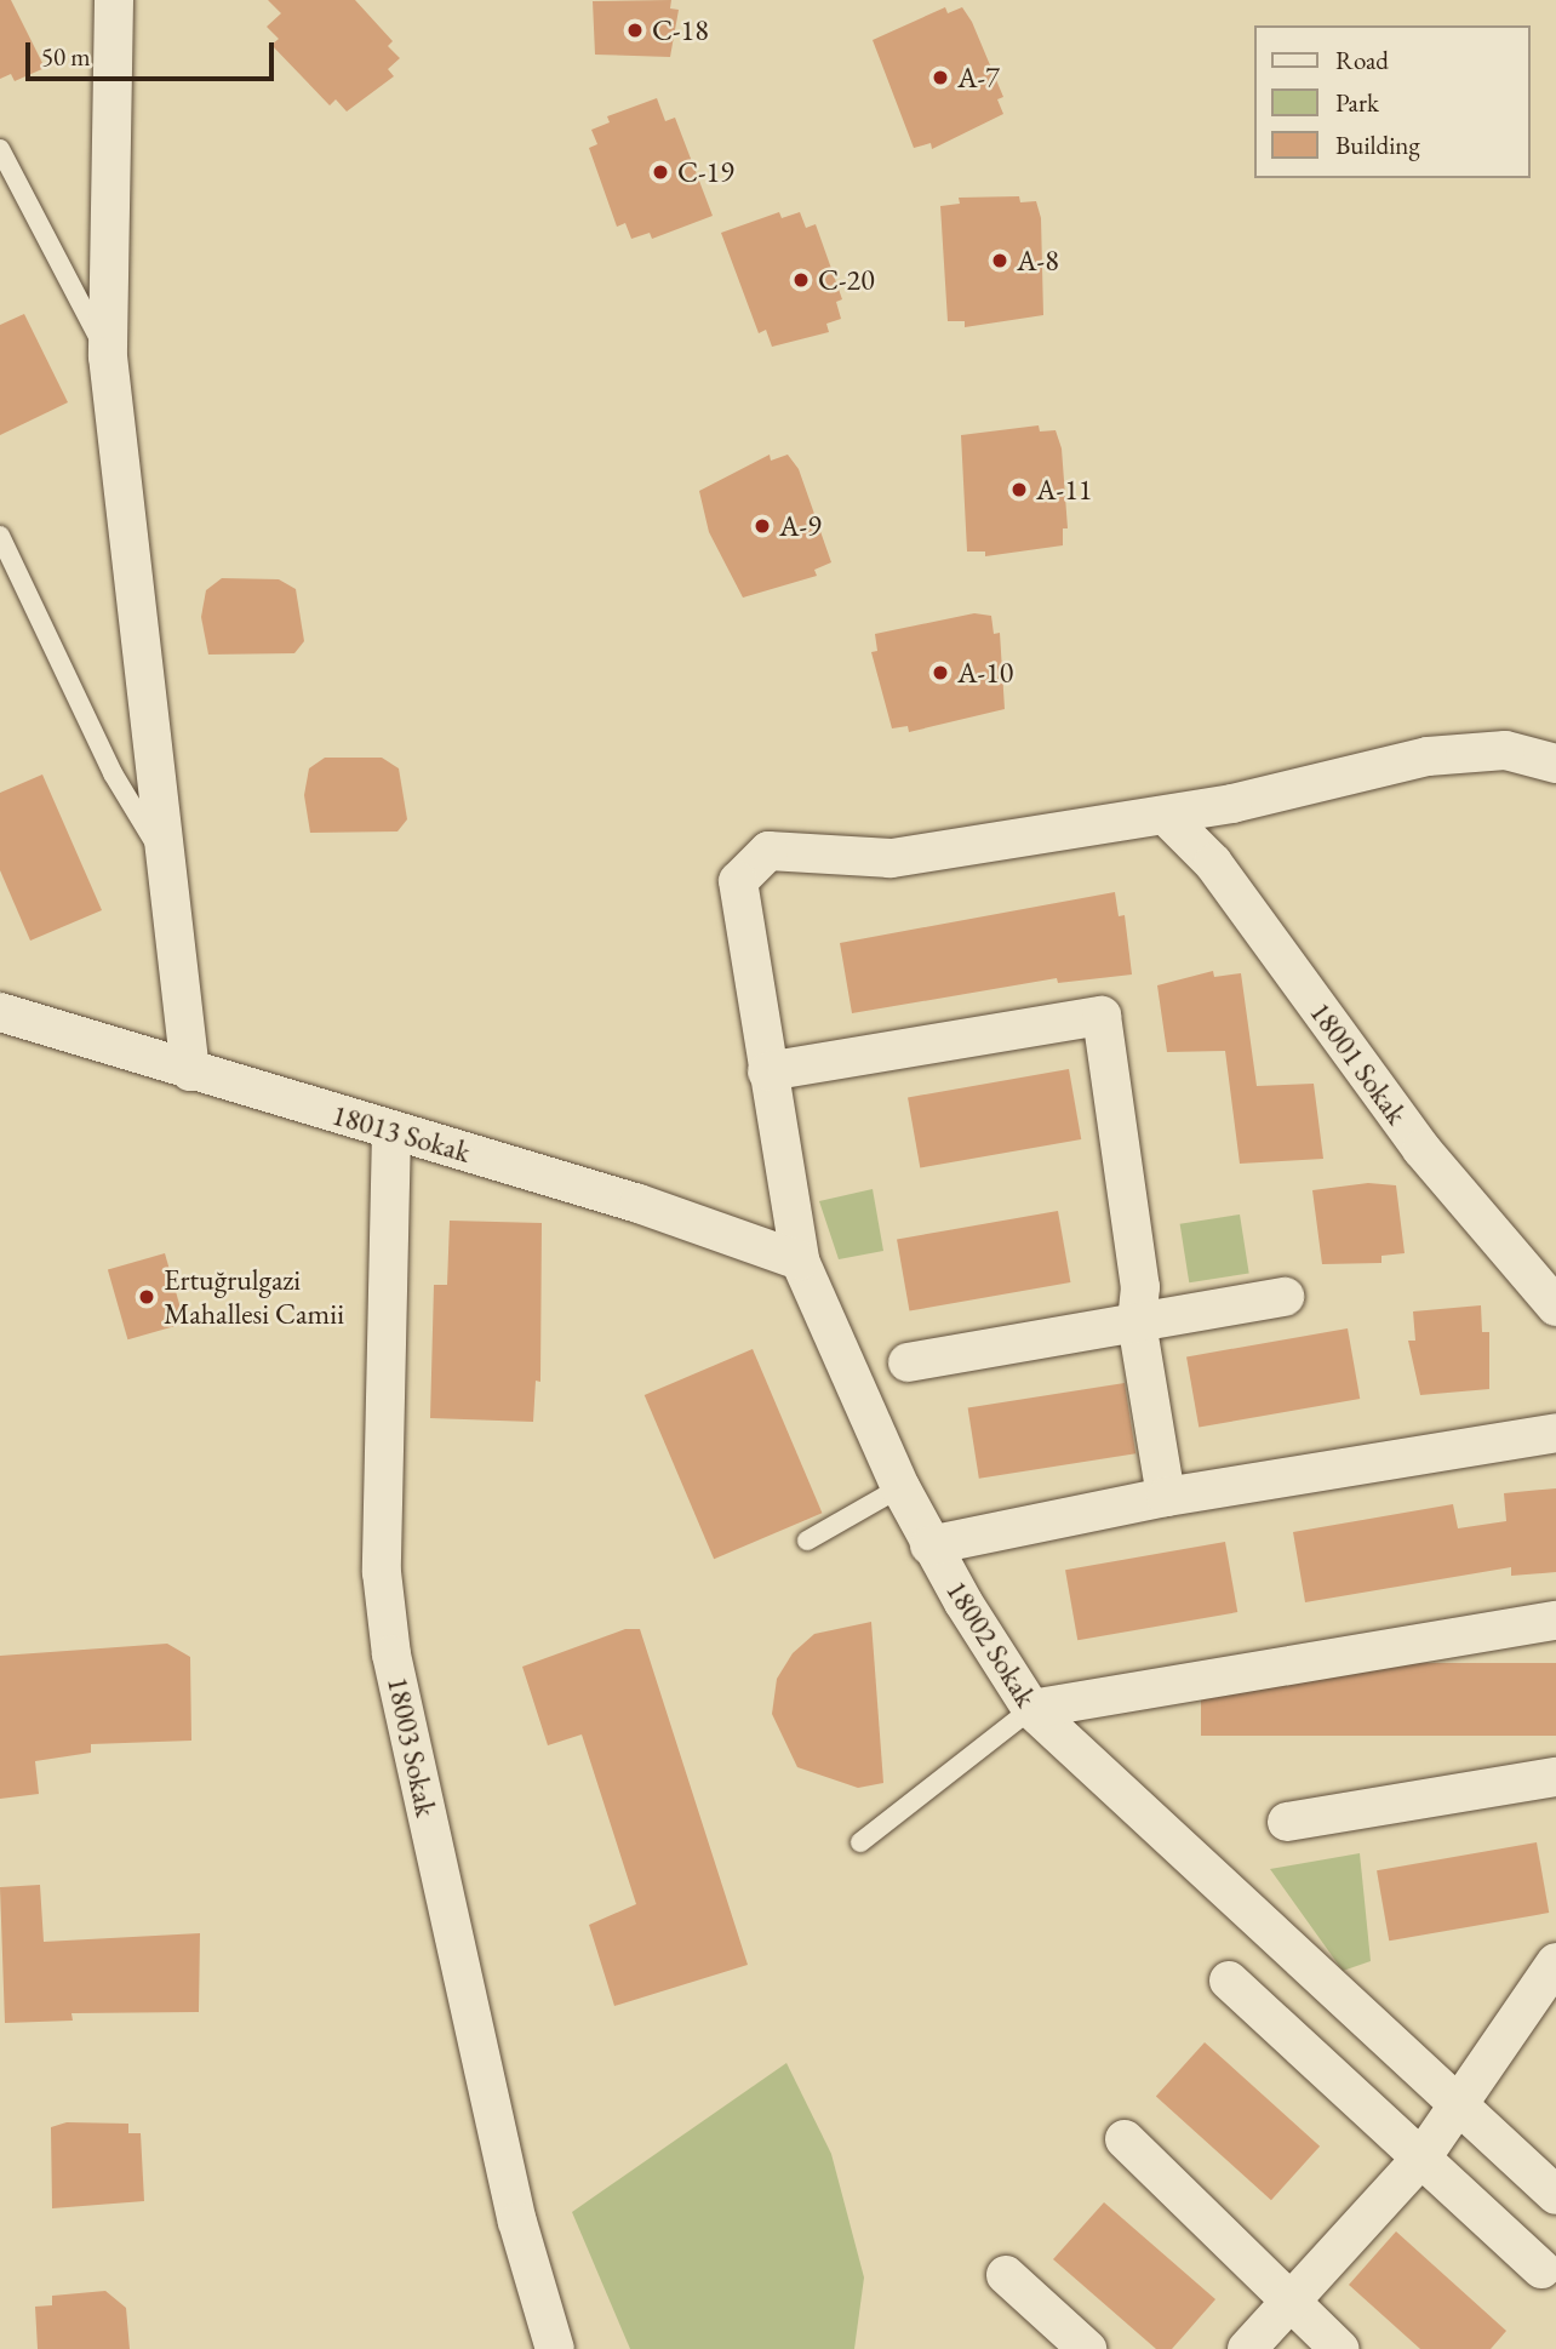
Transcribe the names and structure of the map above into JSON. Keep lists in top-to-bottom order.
{
  "streets": {
    "street": [
      "18001 Sokak",
      "18013 Sokak",
      "18002 Sokak",
      "18003 Sokak"
    ]
  },
  "crossings": [
    ["18001 Sokak", "18002 Sokak"],
    ["18013 Sokak", "18002 Sokak"],
    ["18013 Sokak", "18003 Sokak"]
  ],
  "places": [
    "C-18",
    "A-7",
    "C-19",
    "A-8",
    "C-20",
    "A-11",
    "A-9",
    "A-10",
    "Ertuğrulgazi Mahallesi Camii"
  ],
  "legend": ["Road", "Park", "Building"],
  "scale_bar": "50 m"
}
